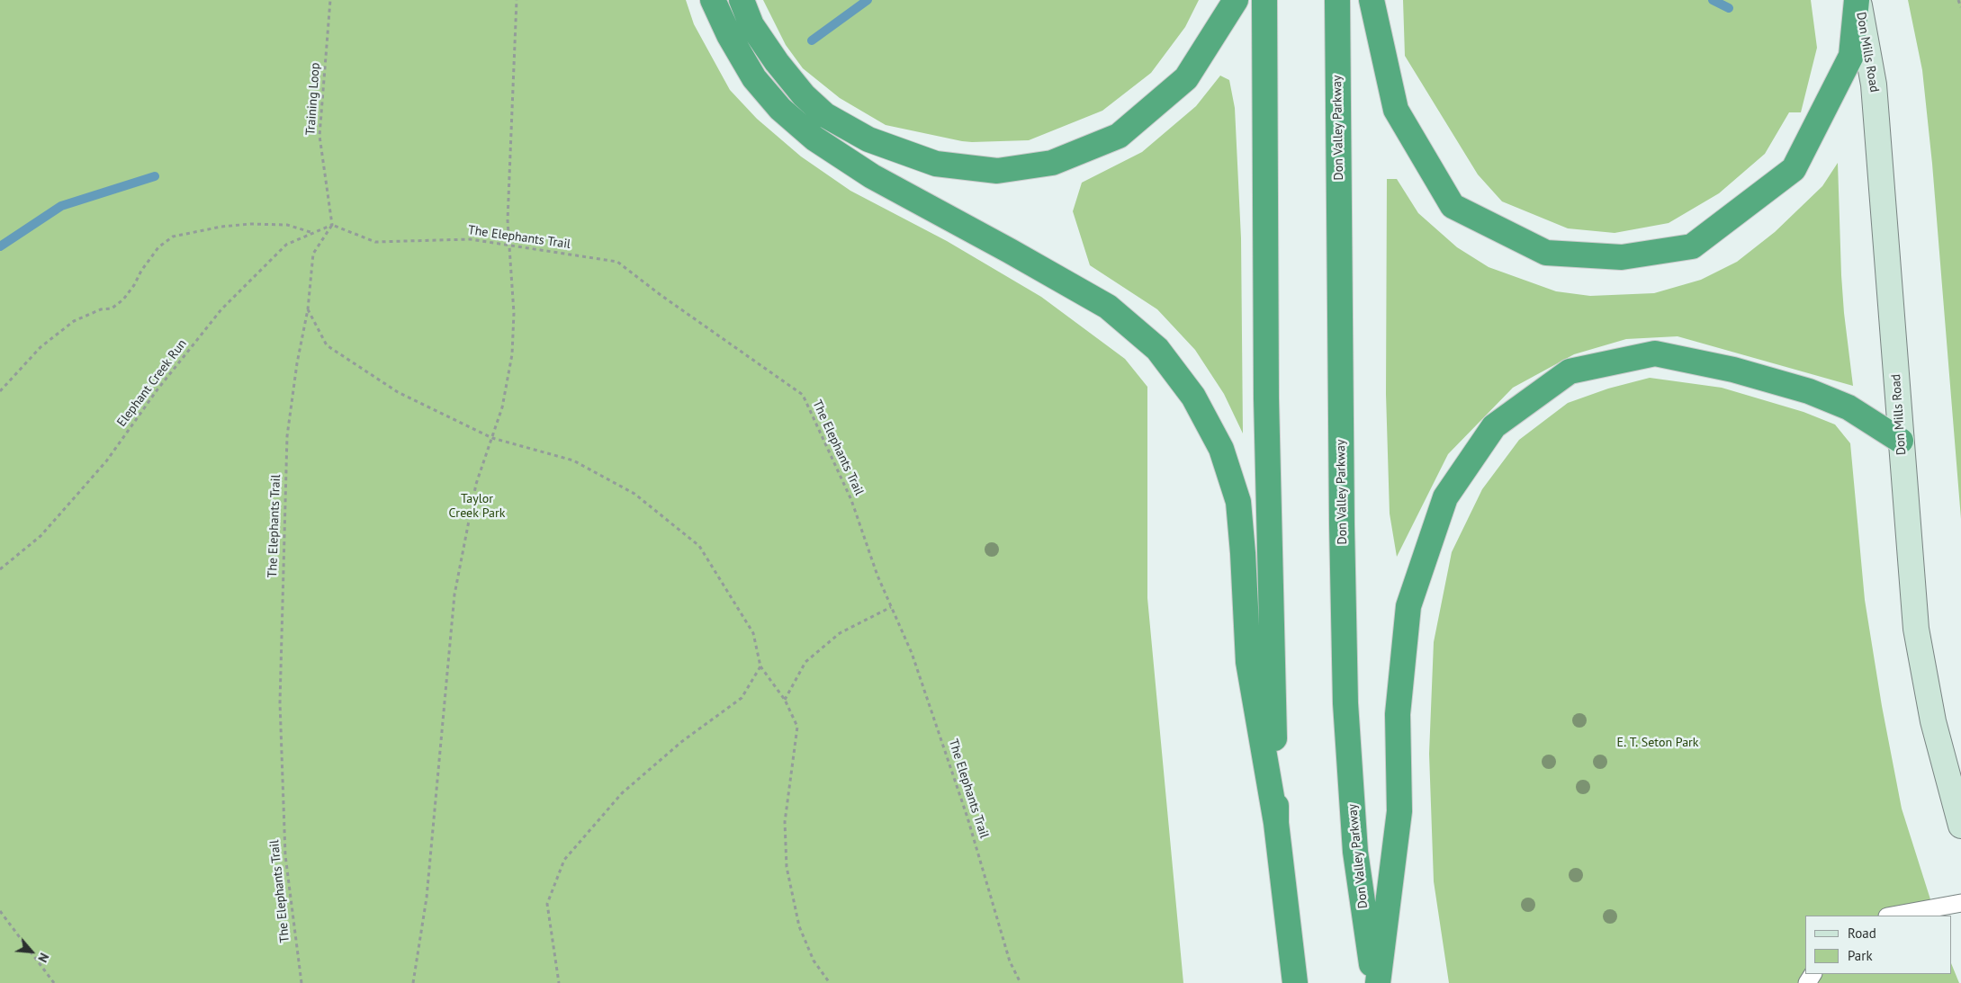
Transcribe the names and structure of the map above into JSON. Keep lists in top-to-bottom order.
{
  "streets": {
    "highway": ["Don Valley Parkway"],
    "main road": ["Don Mills Road"],
    "path": ["Training Loop", "The Elephants Trail", "Elephant Creek Run"]
  },
  "crossings": [
    ["Training Loop", "The Elephants Trail"],
    ["Training Loop", "Elephant Creek Run"],
    ["The Elephants Trail", "Elephant Creek Run"]
  ],
  "parks": ["Taylor Creek Park", "E. T. Seton Park"],
  "legend": ["Road", "Park"],
  "north": "bottom right"
}
